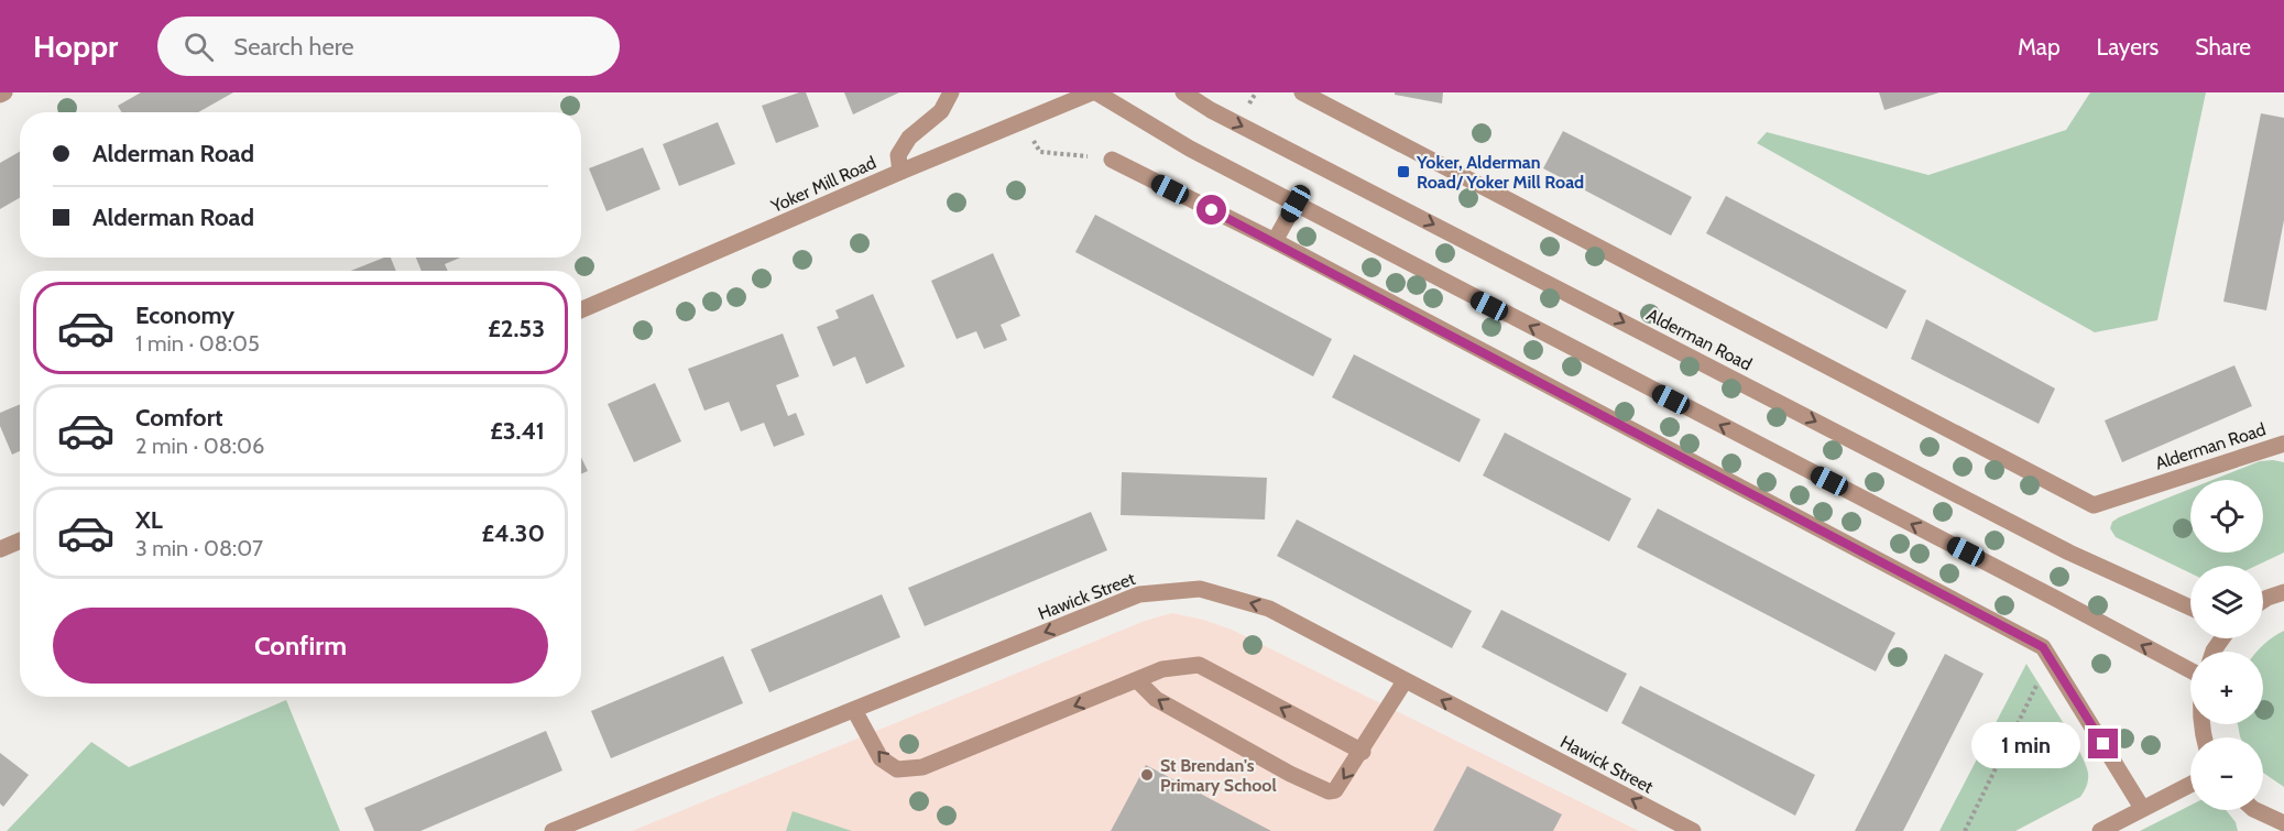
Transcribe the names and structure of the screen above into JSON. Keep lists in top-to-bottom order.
{
  "streets": {
    "street": ["Yoker Mill Road", "Alderman Road", "Hawick Street"]
  },
  "one_way": ["Hawick Street"],
  "places": {
    "transit": ["Yoker, Alderman Road/ Yoker Mill Road"],
    "other": ["St Brendan's Primary School"]
  },
  "page": {
    "header": "Hoppr",
    "search": "Search here",
    "nav": ["Map", "Layers", "Share"],
    "banner": ["Alderman Road", "Alderman Road"],
    "list": [
      {
        "name": "Economy",
        "note": "1 min · 08:05",
        "value": "£2.53"
      },
      {
        "name": "Comfort",
        "note": "2 min · 08:06",
        "value": "£3.41"
      },
      {
        "name": "XL",
        "note": "3 min · 08:07",
        "value": "£4.30"
      }
    ],
    "map_buttons": ["+", "−"],
    "buttons": "Confirm",
    "bubble": "1 min"
  }
}
